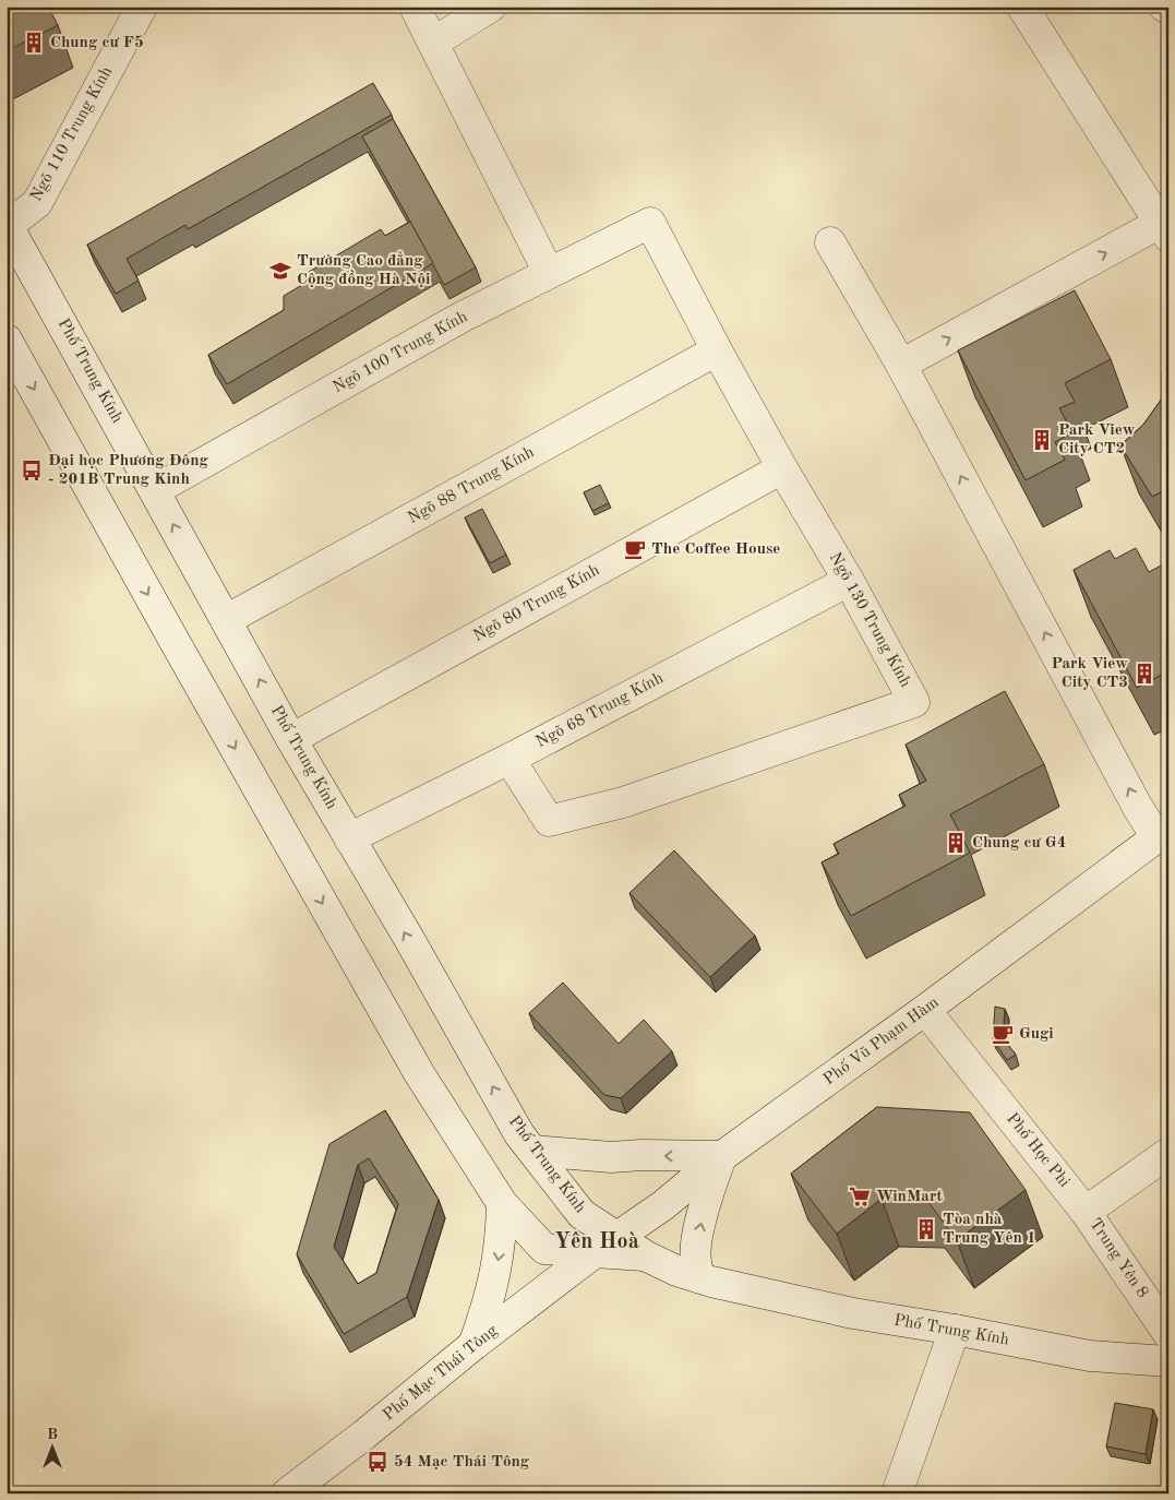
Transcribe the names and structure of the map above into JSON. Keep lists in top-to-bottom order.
{
  "streets": {
    "street": [
      "Ngõ 110 Trung Kính",
      "Ngõ 100 Trung Kính",
      "Phố Trung Kính",
      "Ngõ 88 Trung Kính",
      "Ngõ 80 Trung Kính",
      "Ngõ 130 Trung Kính",
      "Ngõ 68 Trung Kính",
      "Phố Vũ Phạm Hàm",
      "Phố Học Phi",
      "Trung Yên 8",
      "Phố Mạc Thái Tông"
    ]
  },
  "crossings": [
    ["Ngõ 110 Trung Kính", "Phố Trung Kính"],
    ["Ngõ 100 Trung Kính", "Phố Trung Kính"],
    ["Ngõ 100 Trung Kính", "Ngõ 130 Trung Kính"],
    ["Phố Trung Kính", "Ngõ 88 Trung Kính"],
    ["Phố Trung Kính", "Ngõ 80 Trung Kính"],
    ["Phố Trung Kính", "Ngõ 68 Trung Kính"],
    ["Phố Trung Kính", "Phố Vũ Phạm Hàm"],
    ["Phố Trung Kính", "Phố Mạc Thái Tông"],
    ["Ngõ 88 Trung Kính", "Ngõ 130 Trung Kính"],
    ["Ngõ 80 Trung Kính", "Ngõ 130 Trung Kính"],
    ["Ngõ 130 Trung Kính", "Ngõ 68 Trung Kính"],
    ["Phố Vũ Phạm Hàm", "Phố Học Phi"],
    ["Phố Vũ Phạm Hàm", "Phố Mạc Thái Tông"],
    ["Phố Học Phi", "Trung Yên 8"]
  ],
  "districts": ["Yên Hoà"],
  "places": {
    "building": [
      "Chung cư F5",
      "Park View City CT2",
      "Park View City CT3",
      "Chung cư G4",
      "Tòa nhà Trung Yên 1"
    ],
    "school or university": ["Trường Cao đẳng Cộng đồng Hà Nội"],
    "bus stop": ["Đại học Phương Đông - 201B Trung Kinh", "54 Mạc Thái Tông"],
    "cafe": ["The Coffee House", "Gugi"],
    "supermarket": ["WinMart"]
  },
  "north": "top"
}
